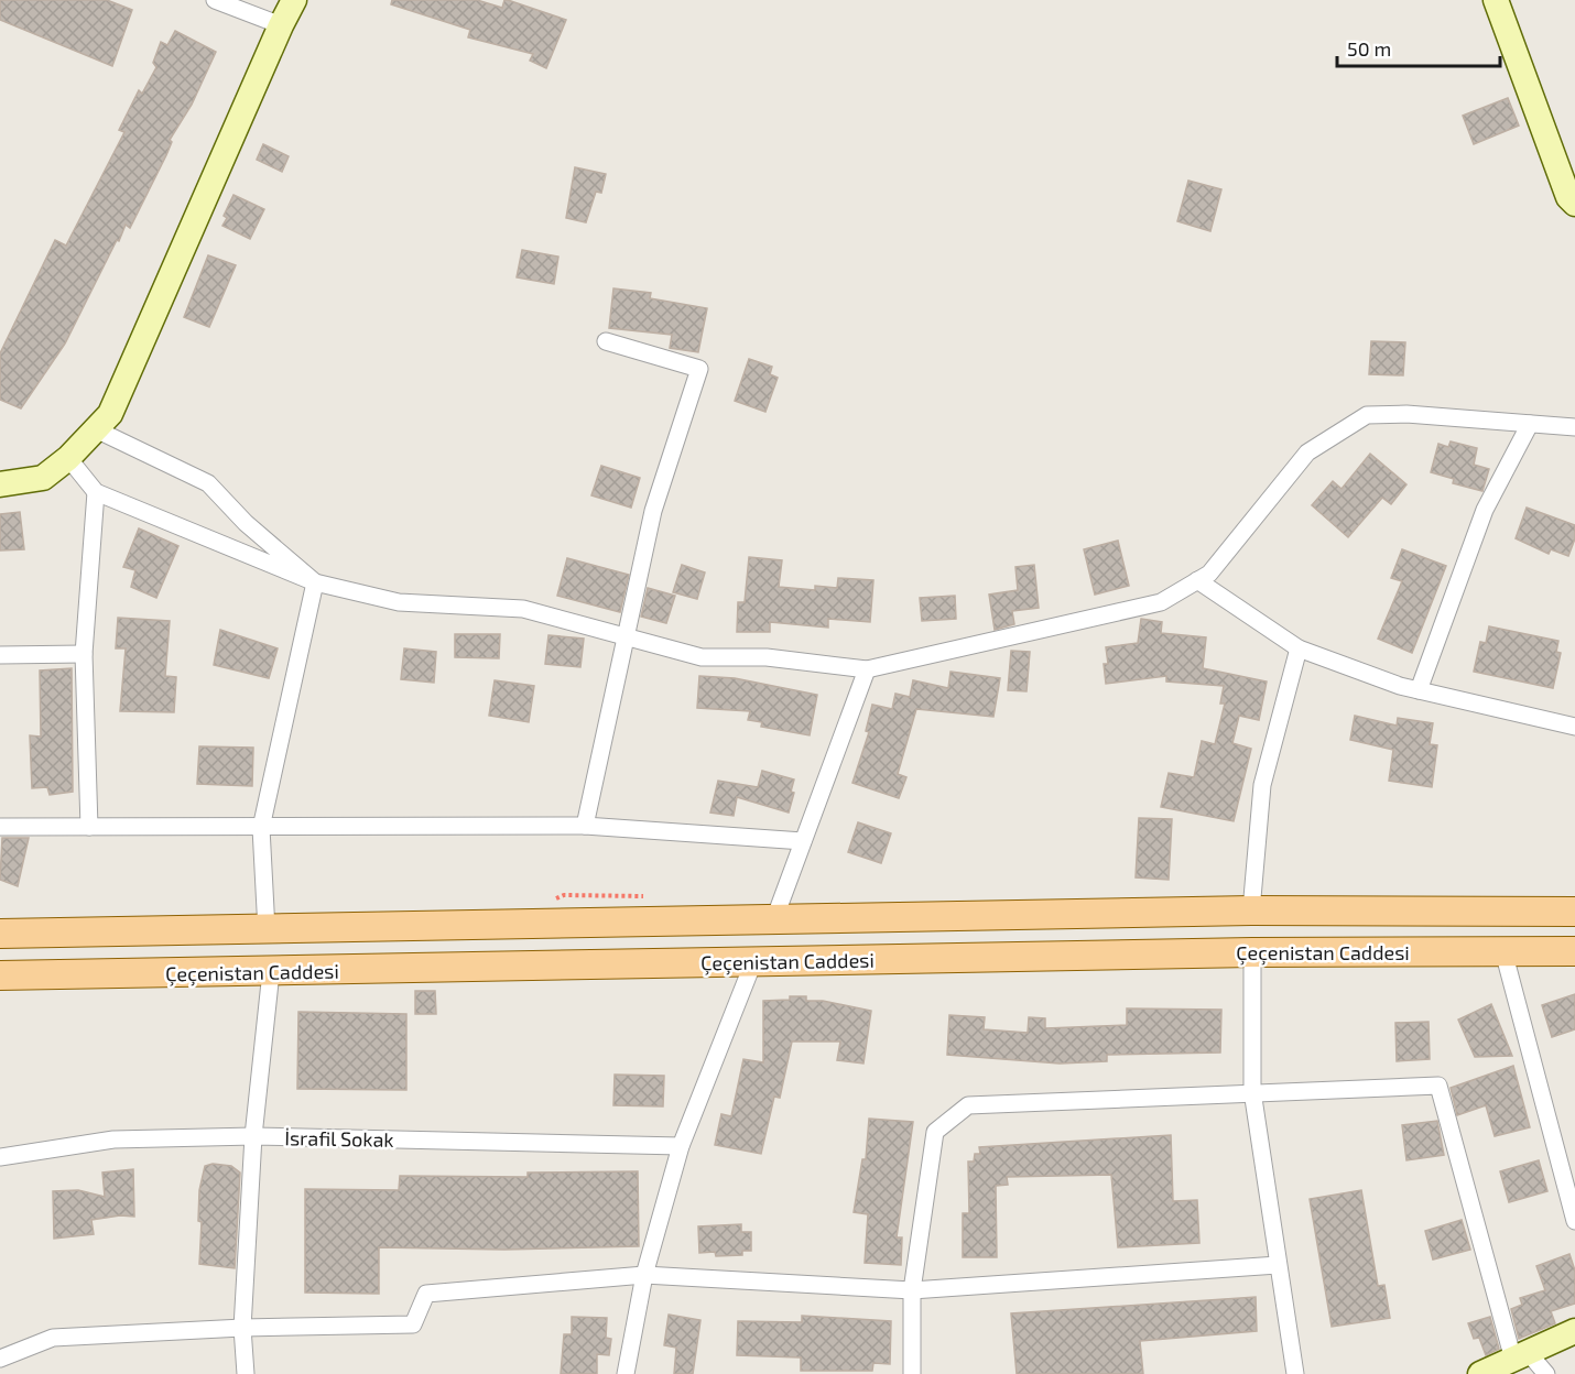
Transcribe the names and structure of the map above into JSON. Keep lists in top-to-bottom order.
{
  "streets": {
    "main road": ["Çeçenistan Caddesi"],
    "street": ["İsrafil Sokak"]
  },
  "scale_bar": "50 m"
}
